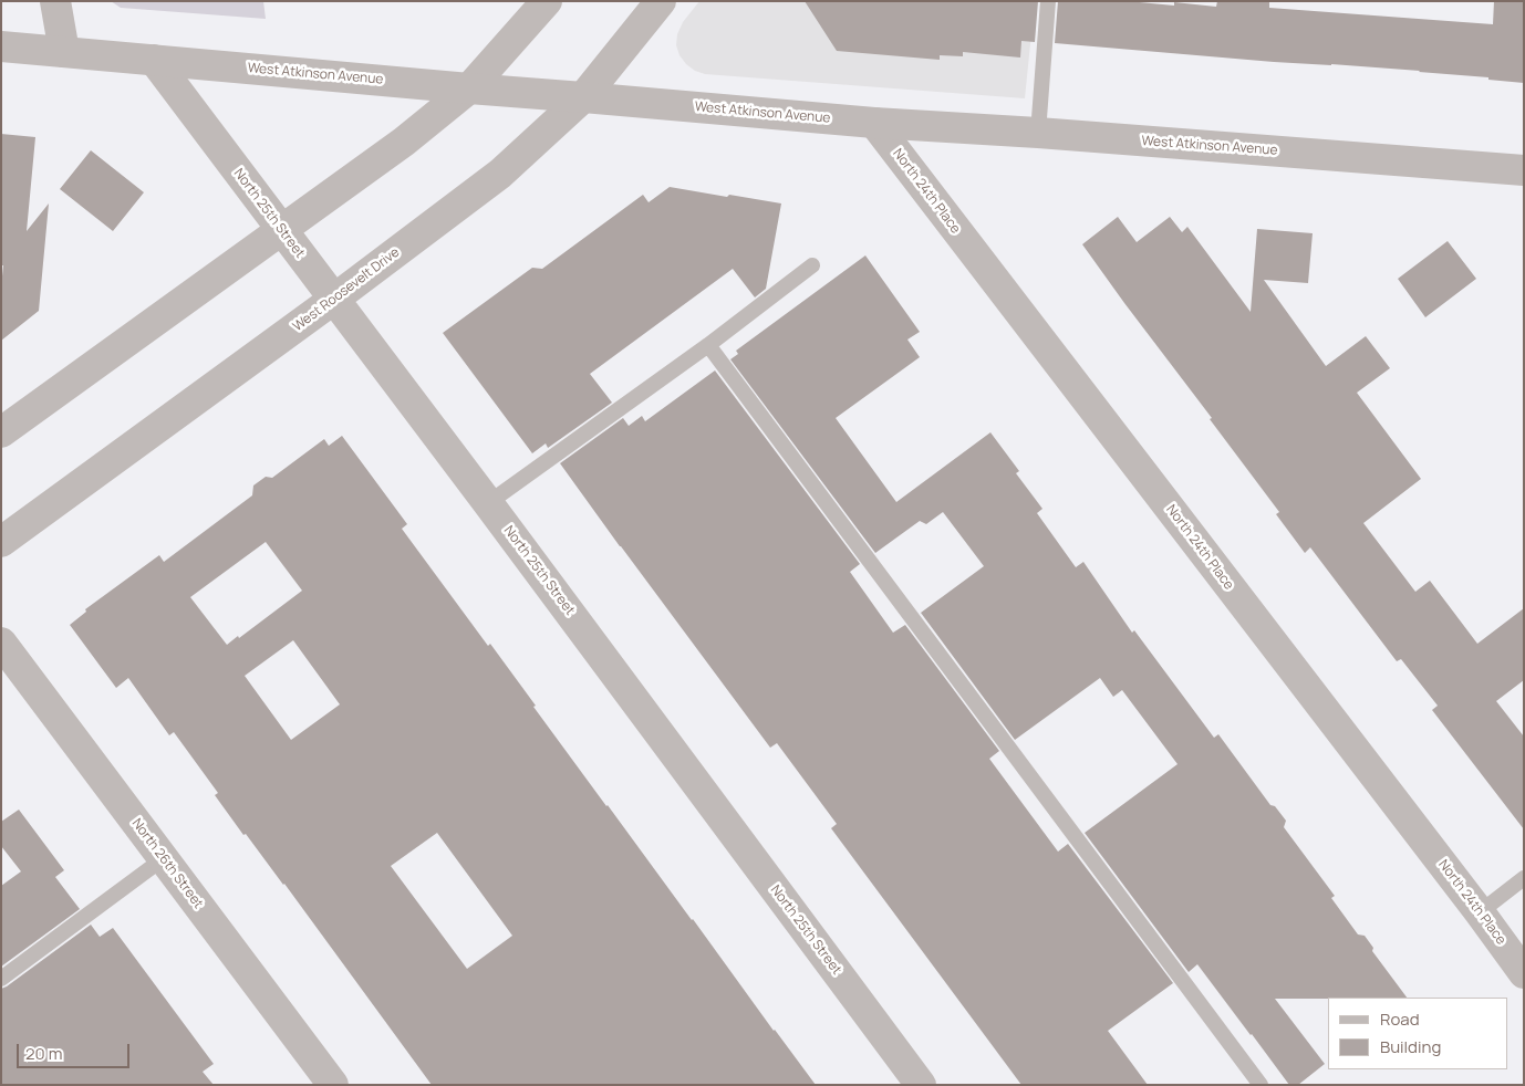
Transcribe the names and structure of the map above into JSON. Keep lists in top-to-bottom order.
{
  "streets": {
    "street": [
      "West Atkinson Avenue",
      "North 24th Place",
      "North 25th Street",
      "West Roosevelt Drive",
      "North 26th Street"
    ]
  },
  "crossings": [
    ["West Atkinson Avenue", "North 24th Place"],
    ["West Atkinson Avenue", "North 25th Street"],
    ["West Atkinson Avenue", "West Roosevelt Drive"],
    ["North 25th Street", "West Roosevelt Drive"]
  ],
  "legend": ["Road", "Building"],
  "scale_bar": "20 m"
}
